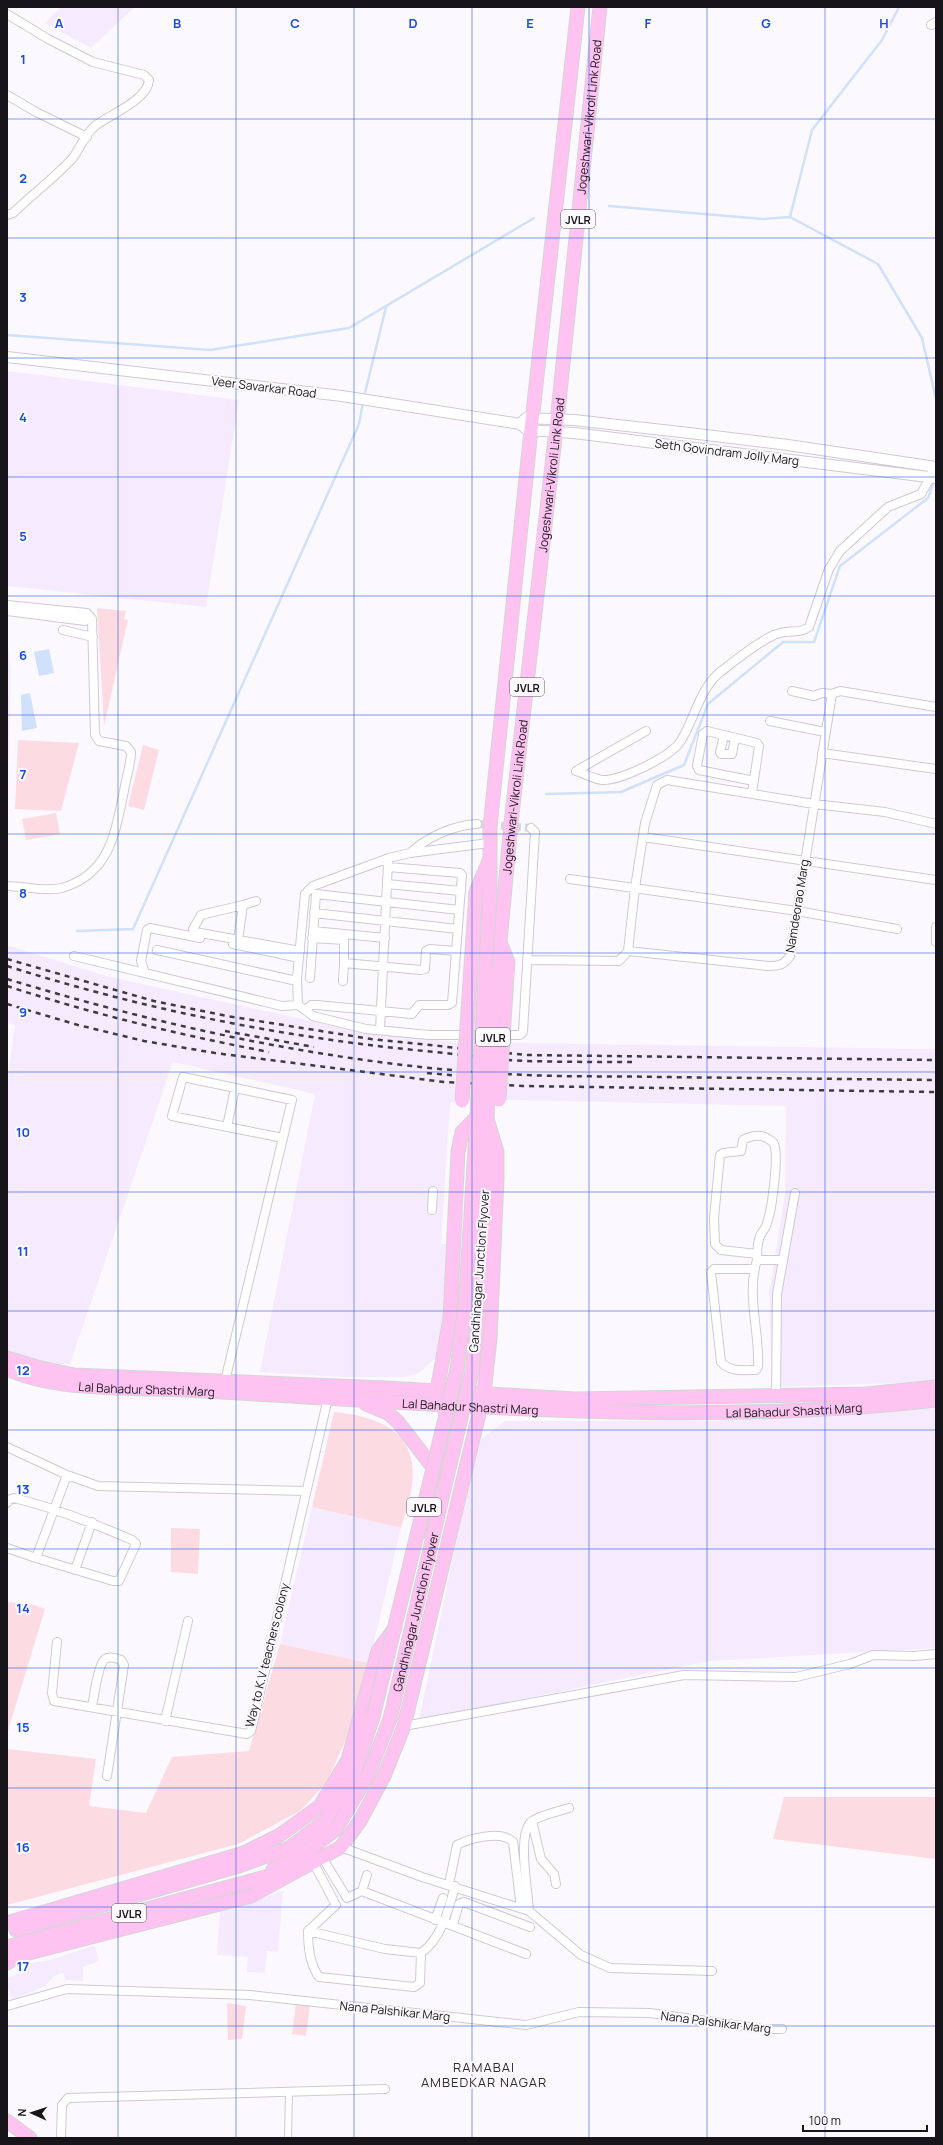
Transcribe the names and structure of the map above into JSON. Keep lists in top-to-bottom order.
{
  "streets": {
    "main road": [
      "Jogeshwari-Vikroli Link Road",
      "JVLR",
      "Gandhinagar Junction Flyover",
      "Lal Bahadur Shastri Marg"
    ],
    "street": [
      "Veer Savarkar Road",
      "Seth Govindram Jolly Marg",
      "Namdeorao Marg",
      "Way to K.V teachers colony",
      "Nana Palshikar Marg"
    ]
  },
  "crossings": [
    ["Jogeshwari-Vikroli Link Road", "JVLR"],
    ["Jogeshwari-Vikroli Link Road", "Veer Savarkar Road"],
    ["Jogeshwari-Vikroli Link Road", "Seth Govindram Jolly Marg"],
    ["JVLR", "Gandhinagar Junction Flyover"],
    ["Veer Savarkar Road", "Seth Govindram Jolly Marg"],
    ["Lal Bahadur Shastri Marg", "Way to K.V teachers colony"]
  ],
  "districts": ["RAMABAI AMBEDKAR NAGAR"],
  "scale_bar": "100 m",
  "north": "left",
  "grid": {
    "columns": [
      "A",
      "B",
      "C",
      "D",
      "E",
      "F",
      "G",
      "H"
    ],
    "rows": [
      "1",
      "2",
      "3",
      "4",
      "5",
      "6",
      "7",
      "8",
      "9",
      "10",
      "11",
      "12",
      "13",
      "14",
      "15",
      "16",
      "17"
    ]
  }
}
